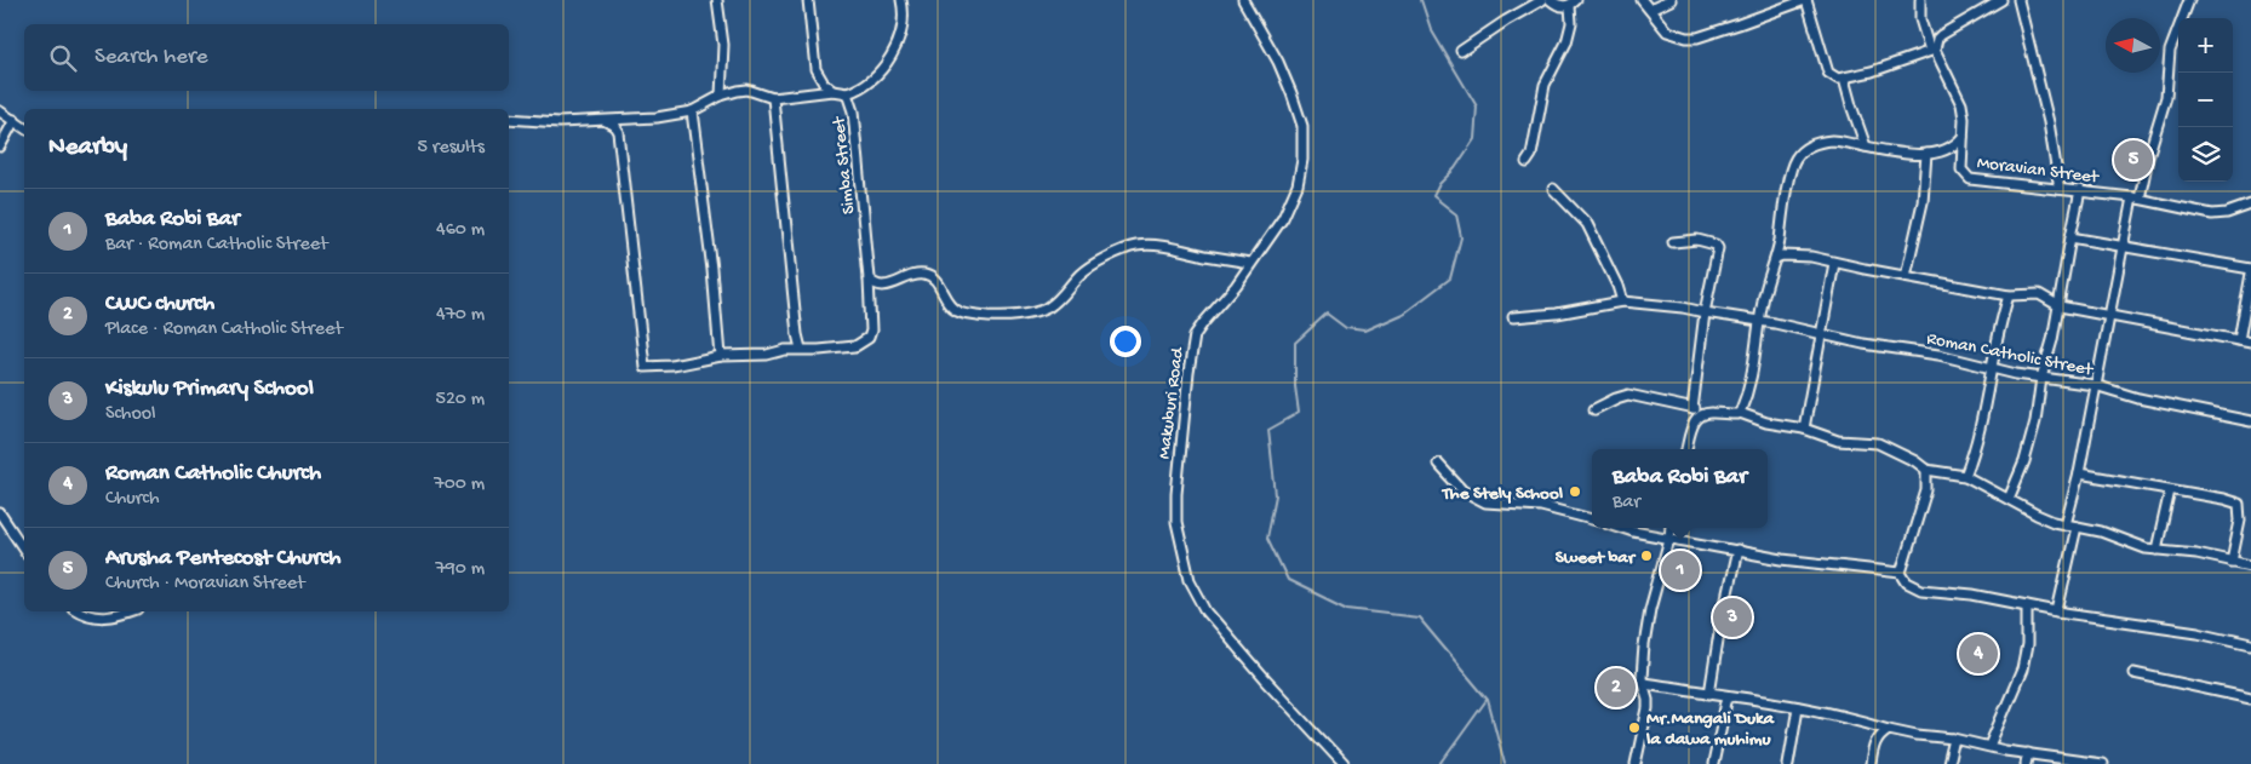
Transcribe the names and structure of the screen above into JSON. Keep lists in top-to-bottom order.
{
  "streets": {
    "street": [
      "Simba Street",
      "Moravian Street",
      "Roman Catholic Street",
      "Makuburi Road"
    ]
  },
  "places": ["The Stely School", "Sweet bar", "Mr.Mangali Duka la dawa muhimu"],
  "north": "left",
  "page": {
    "map_buttons": ["+", "−"],
    "search": "Search here",
    "heading": ["Nearby", "5 results"],
    "pins": [
      "5",
      "1",
      "3",
      "4",
      "2"
    ],
    "list": [
      {
        "mark": "1",
        "name": "Baba Robi Bar",
        "note": "Bar · Roman Catholic Street",
        "value": "460 m"
      },
      {
        "mark": "2",
        "name": "CWC church",
        "note": "Place · Roman Catholic Street",
        "value": "470 m"
      },
      {
        "mark": "3",
        "name": "Kiskulu Primary School",
        "note": "School",
        "value": "520 m"
      },
      {
        "mark": "4",
        "name": "Roman Catholic Church",
        "note": "Church",
        "value": "700 m"
      },
      {
        "mark": "5",
        "name": "Arusha Pentecost Church",
        "note": "Church · Moravian Street",
        "value": "790 m"
      }
    ],
    "popup": ["Baba Robi Bar", "Bar"]
  }
}
